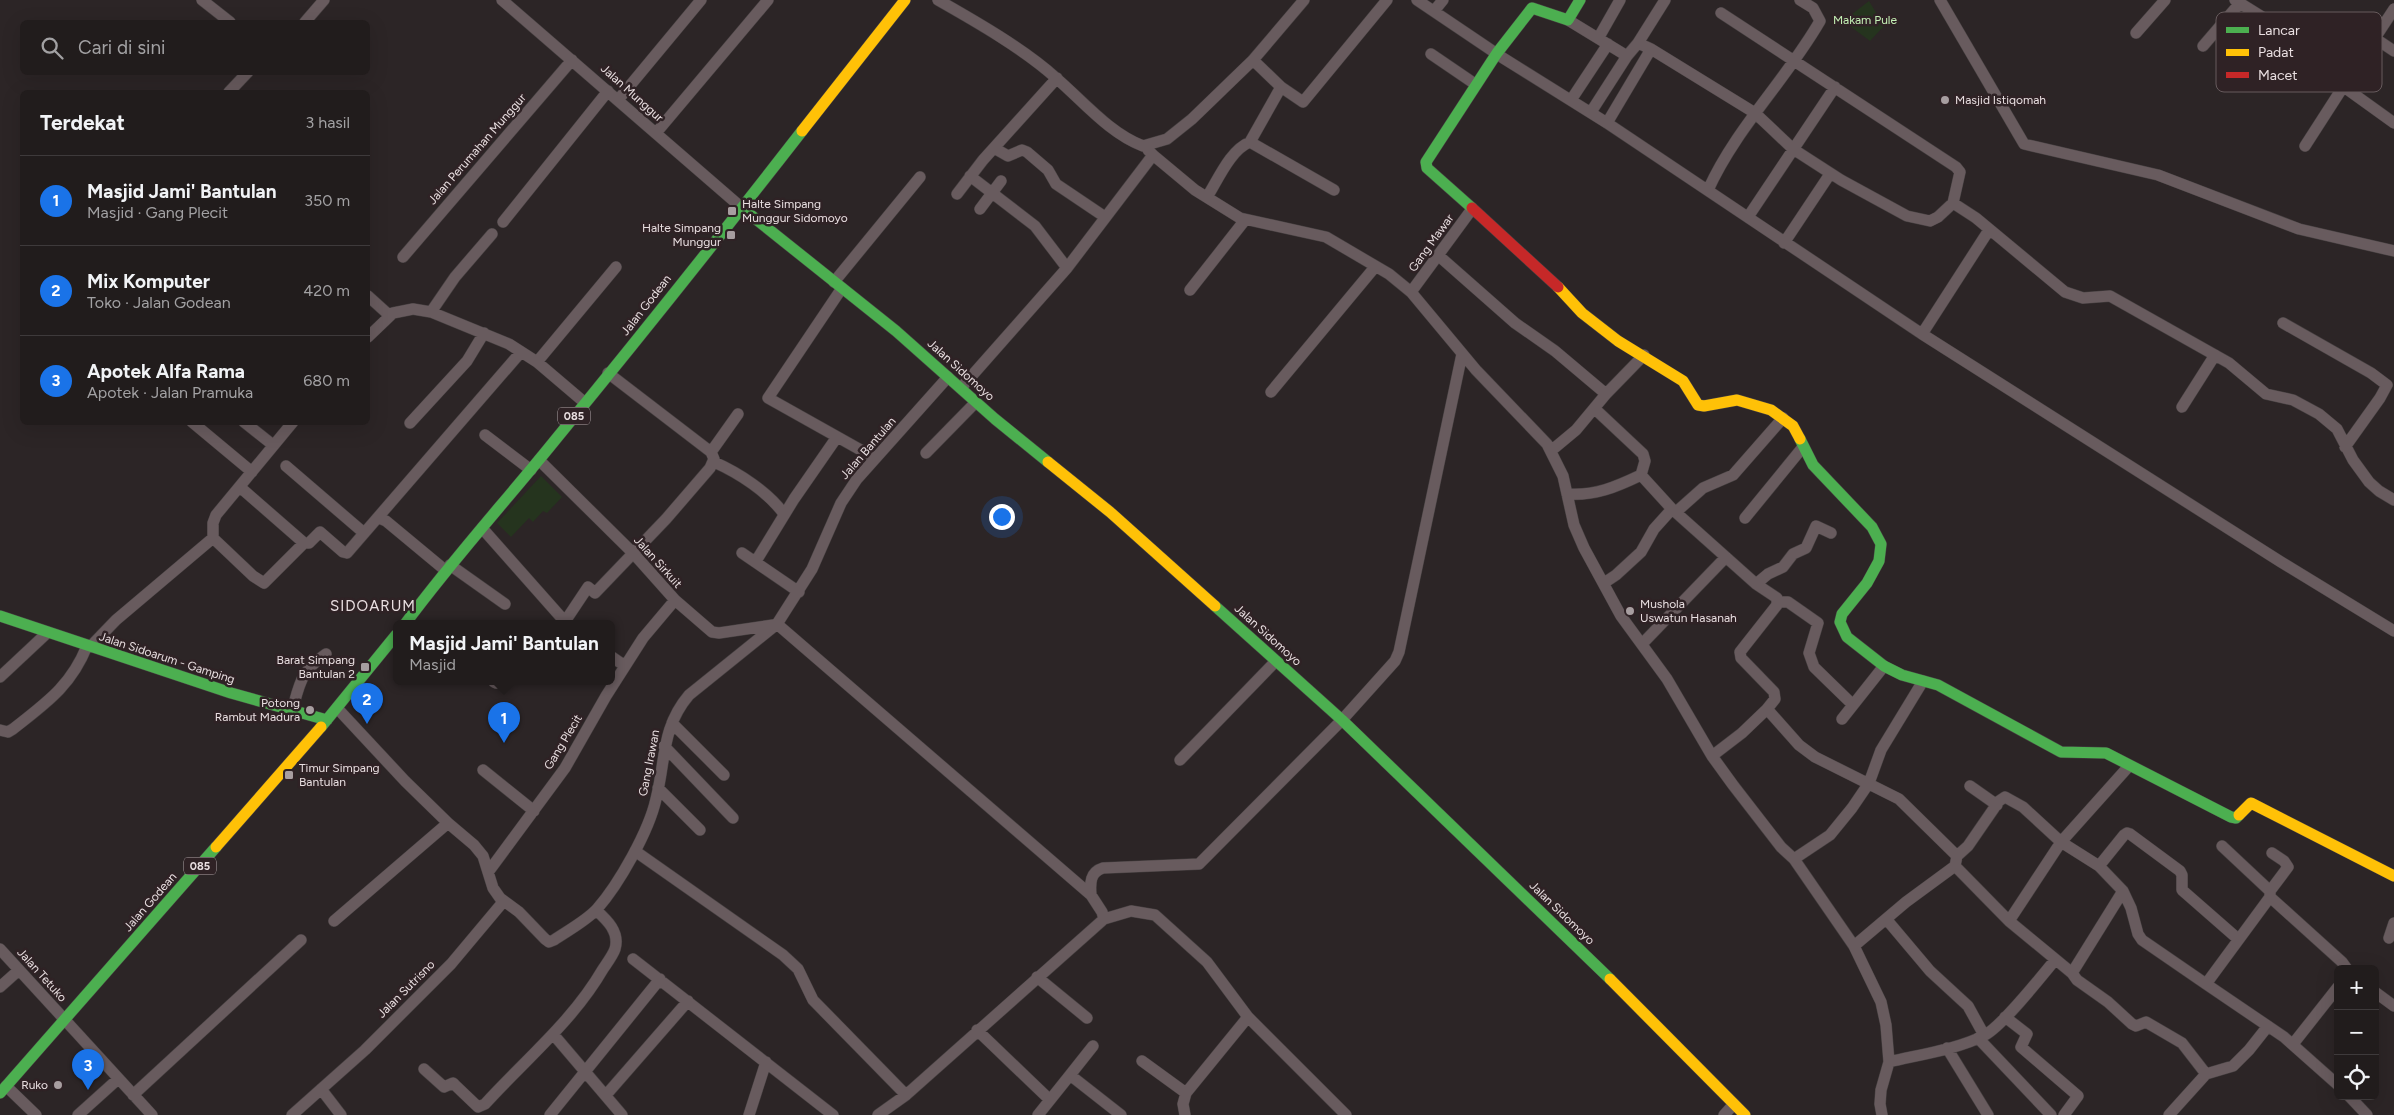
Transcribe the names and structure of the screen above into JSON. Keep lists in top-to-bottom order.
{
  "streets": {
    "main road": [
      "Jalan Godean",
      "Jalan Sidomoyo",
      "085",
      "Jalan Sidoarum - Gamping"
    ],
    "street": [
      "Jalan Munggur",
      "Jalan Perumahan Munggur",
      "Gang Mawar",
      "Jalan Bantulan",
      "Jalan Sirkuit",
      "Gang Plecit",
      "Gang Irawan",
      "Jalan Tetuko",
      "Jalan Sutrisno"
    ]
  },
  "crossings": [
    ["Jalan Munggur", "Jalan Perumahan Munggur"],
    ["Jalan Munggur", "Jalan Godean"],
    ["Jalan Munggur", "Jalan Sidomoyo"],
    ["Jalan Godean", "Jalan Sidomoyo"],
    ["Jalan Godean", "Jalan Sirkuit"],
    ["Jalan Godean", "Jalan Sidoarum - Gamping"],
    ["Jalan Godean", "Jalan Tetuko"],
    ["Jalan Sidomoyo", "Jalan Bantulan"],
    ["Jalan Bantulan", "Jalan Sirkuit"],
    ["Jalan Bantulan", "Gang Irawan"],
    ["Jalan Sirkuit", "Gang Plecit"],
    ["Jalan Sirkuit", "Gang Irawan"]
  ],
  "districts": ["SIDOARUM"],
  "parks": ["Makam Pule"],
  "places": {
    "other": [
      "Masjid Istiqomah",
      "Mushola Uswatun Hasanah",
      "Potong Rambut Madura",
      "Ruko"
    ],
    "transit": [
      "Halte Simpang Munggur Sidomoyo",
      "Halte Simpang Munggur",
      "Barat Simpang Bantulan 2",
      "Timur Simpang Bantulan"
    ]
  },
  "legend": ["Lancar", "Padat", "Macet"],
  "page": {
    "search": "Cari di sini",
    "heading": ["Terdekat", "3 hasil"],
    "list": [
      {
        "mark": "1",
        "name": "Masjid Jami' Bantulan",
        "note": "Masjid · Gang Plecit",
        "value": "350 m"
      },
      {
        "mark": "2",
        "name": "Mix Komputer",
        "note": "Toko · Jalan Godean",
        "value": "420 m"
      },
      {
        "mark": "3",
        "name": "Apotek Alfa Rama",
        "note": "Apotek · Jalan Pramuka",
        "value": "680 m"
      }
    ],
    "popup": ["Masjid Jami' Bantulan", "Masjid"],
    "pins": ["2", "1", "3"],
    "map_buttons": ["+", "−"]
  }
}
